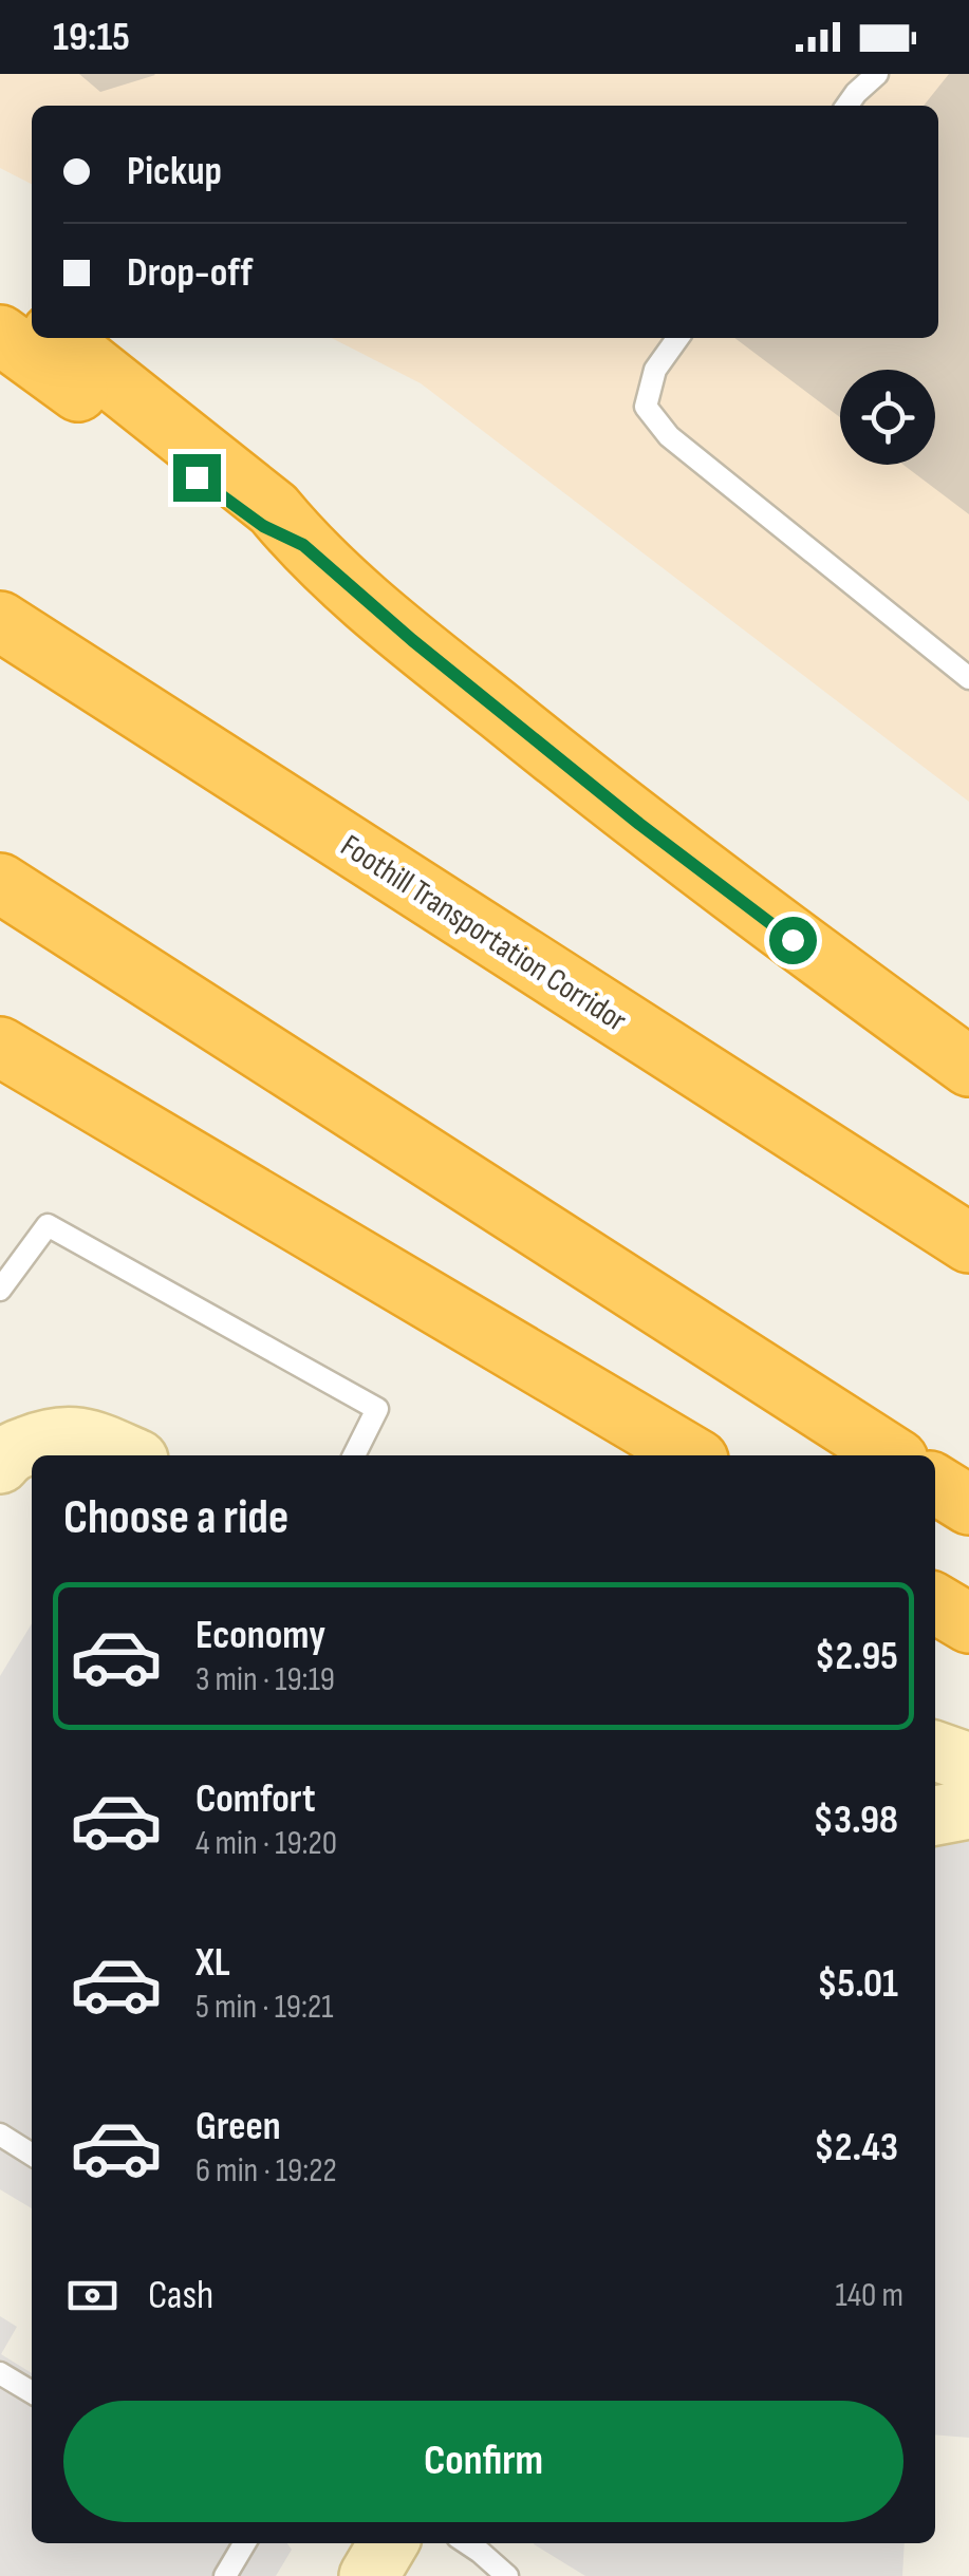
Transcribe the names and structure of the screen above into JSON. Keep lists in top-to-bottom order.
{
  "streets": {
    "highway": ["Foothill Transportation Corridor"]
  },
  "page": {
    "status": "19:15",
    "banner": ["Pickup", "Drop-off"],
    "heading": "Choose a ride",
    "list": [
      {
        "name": "Economy",
        "note": "3 min · 19:19",
        "value": "$2.95"
      },
      {
        "name": "Comfort",
        "note": "4 min · 19:20",
        "value": "$3.98"
      },
      {
        "name": "XL",
        "note": "5 min · 19:21",
        "value": "$5.01"
      },
      {
        "name": "Green",
        "note": "6 min · 19:22",
        "value": "$2.43"
      }
    ],
    "pay": ["Cash", "140 m"],
    "buttons": "Confirm"
  }
}
